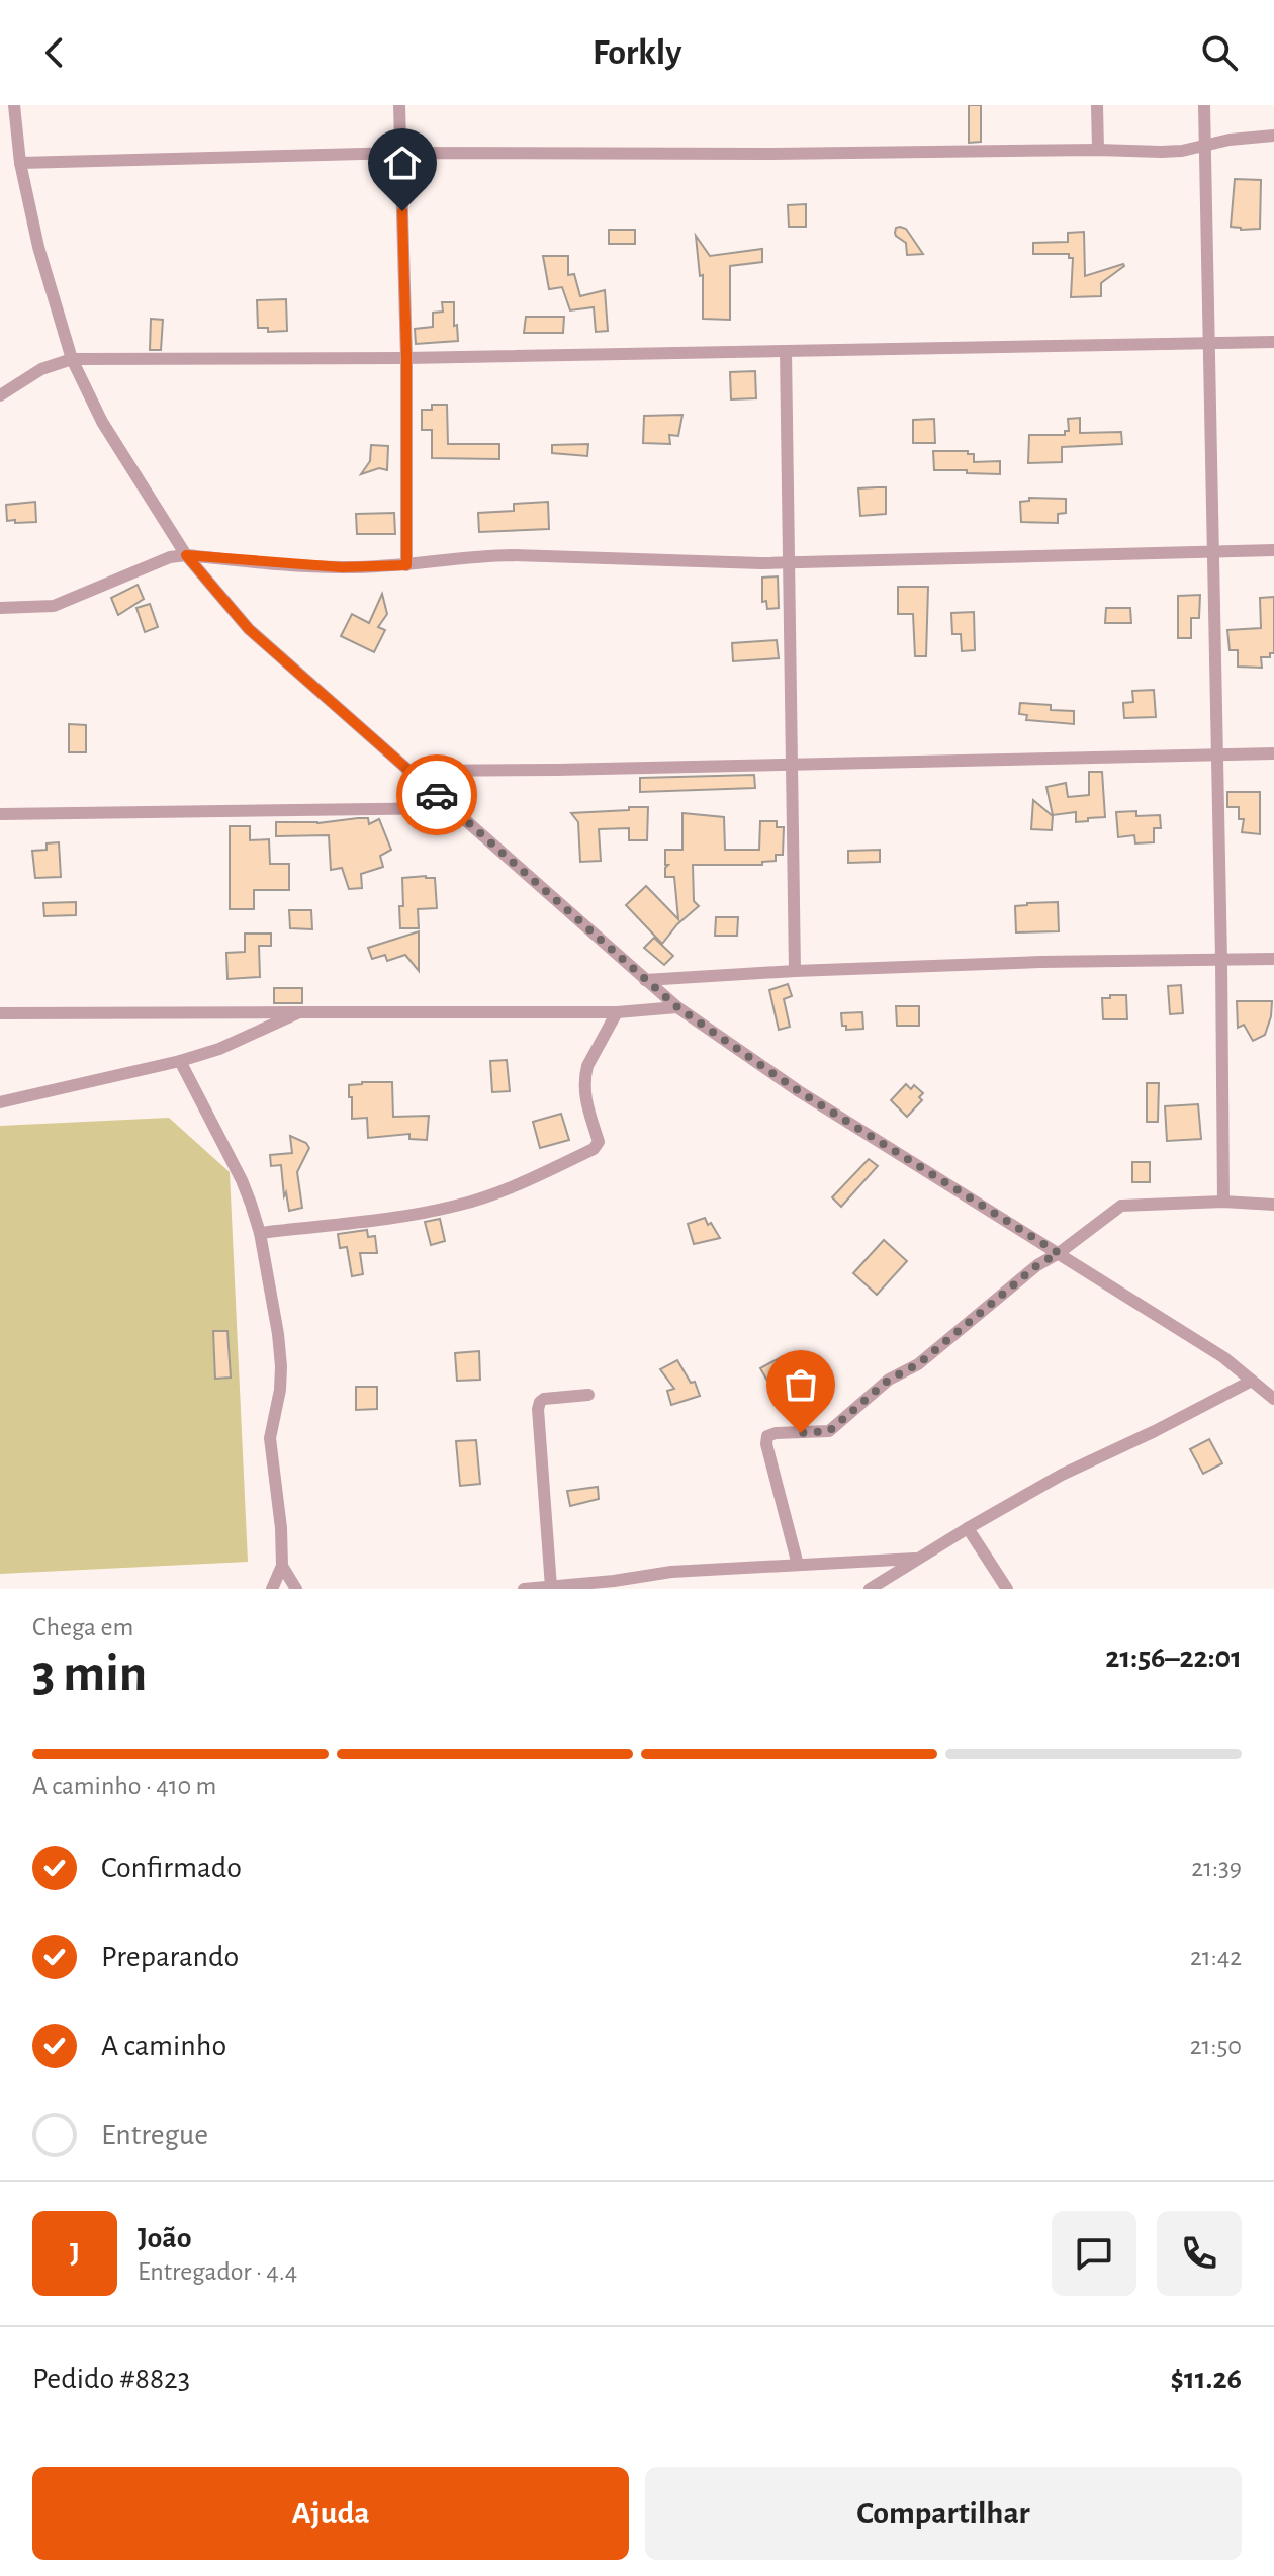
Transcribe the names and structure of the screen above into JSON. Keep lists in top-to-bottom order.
{
  "page": {
    "header": "Forkly",
    "heading": ["3 min", "Chega em", "21:56–22:01"],
    "panel": [
      "João",
      "Entregador · 4.4",
      "Pedido #8823",
      "$11.26"
    ],
    "bar": "A caminho · 410 m",
    "list": [
      ["Confirmado", "21:39"],
      ["Preparando", "21:42"],
      ["A caminho", "21:50"],
      "Entregue"
    ],
    "round": "J",
    "buttons": ["Ajuda", "Compartilhar"]
  }
}
